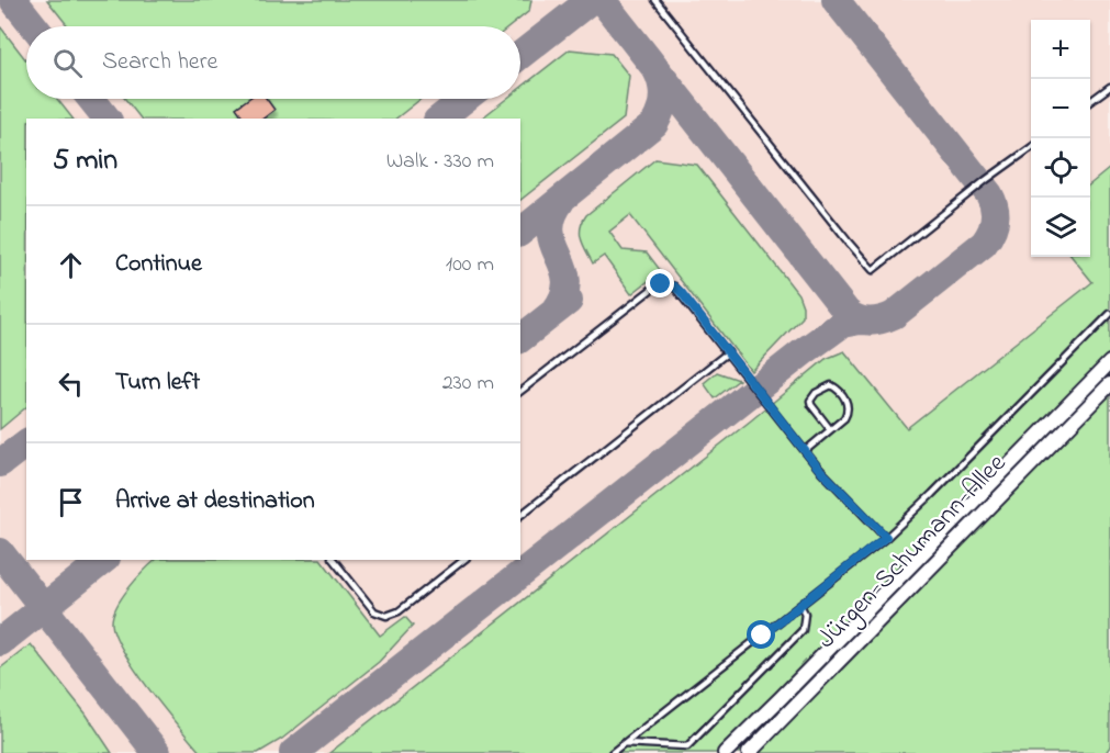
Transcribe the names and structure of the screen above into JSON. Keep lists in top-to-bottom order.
{
  "streets": {
    "street": ["Jürgen-Schumann-Allee"]
  },
  "page": {
    "map_buttons": ["+", "−"],
    "search": "Search here",
    "heading": ["5 min", "Walk · 330 m"],
    "list": [
      ["Continue", "100 m"],
      ["Turn left", "230 m"],
      "Arrive at destination"
    ]
  }
}
